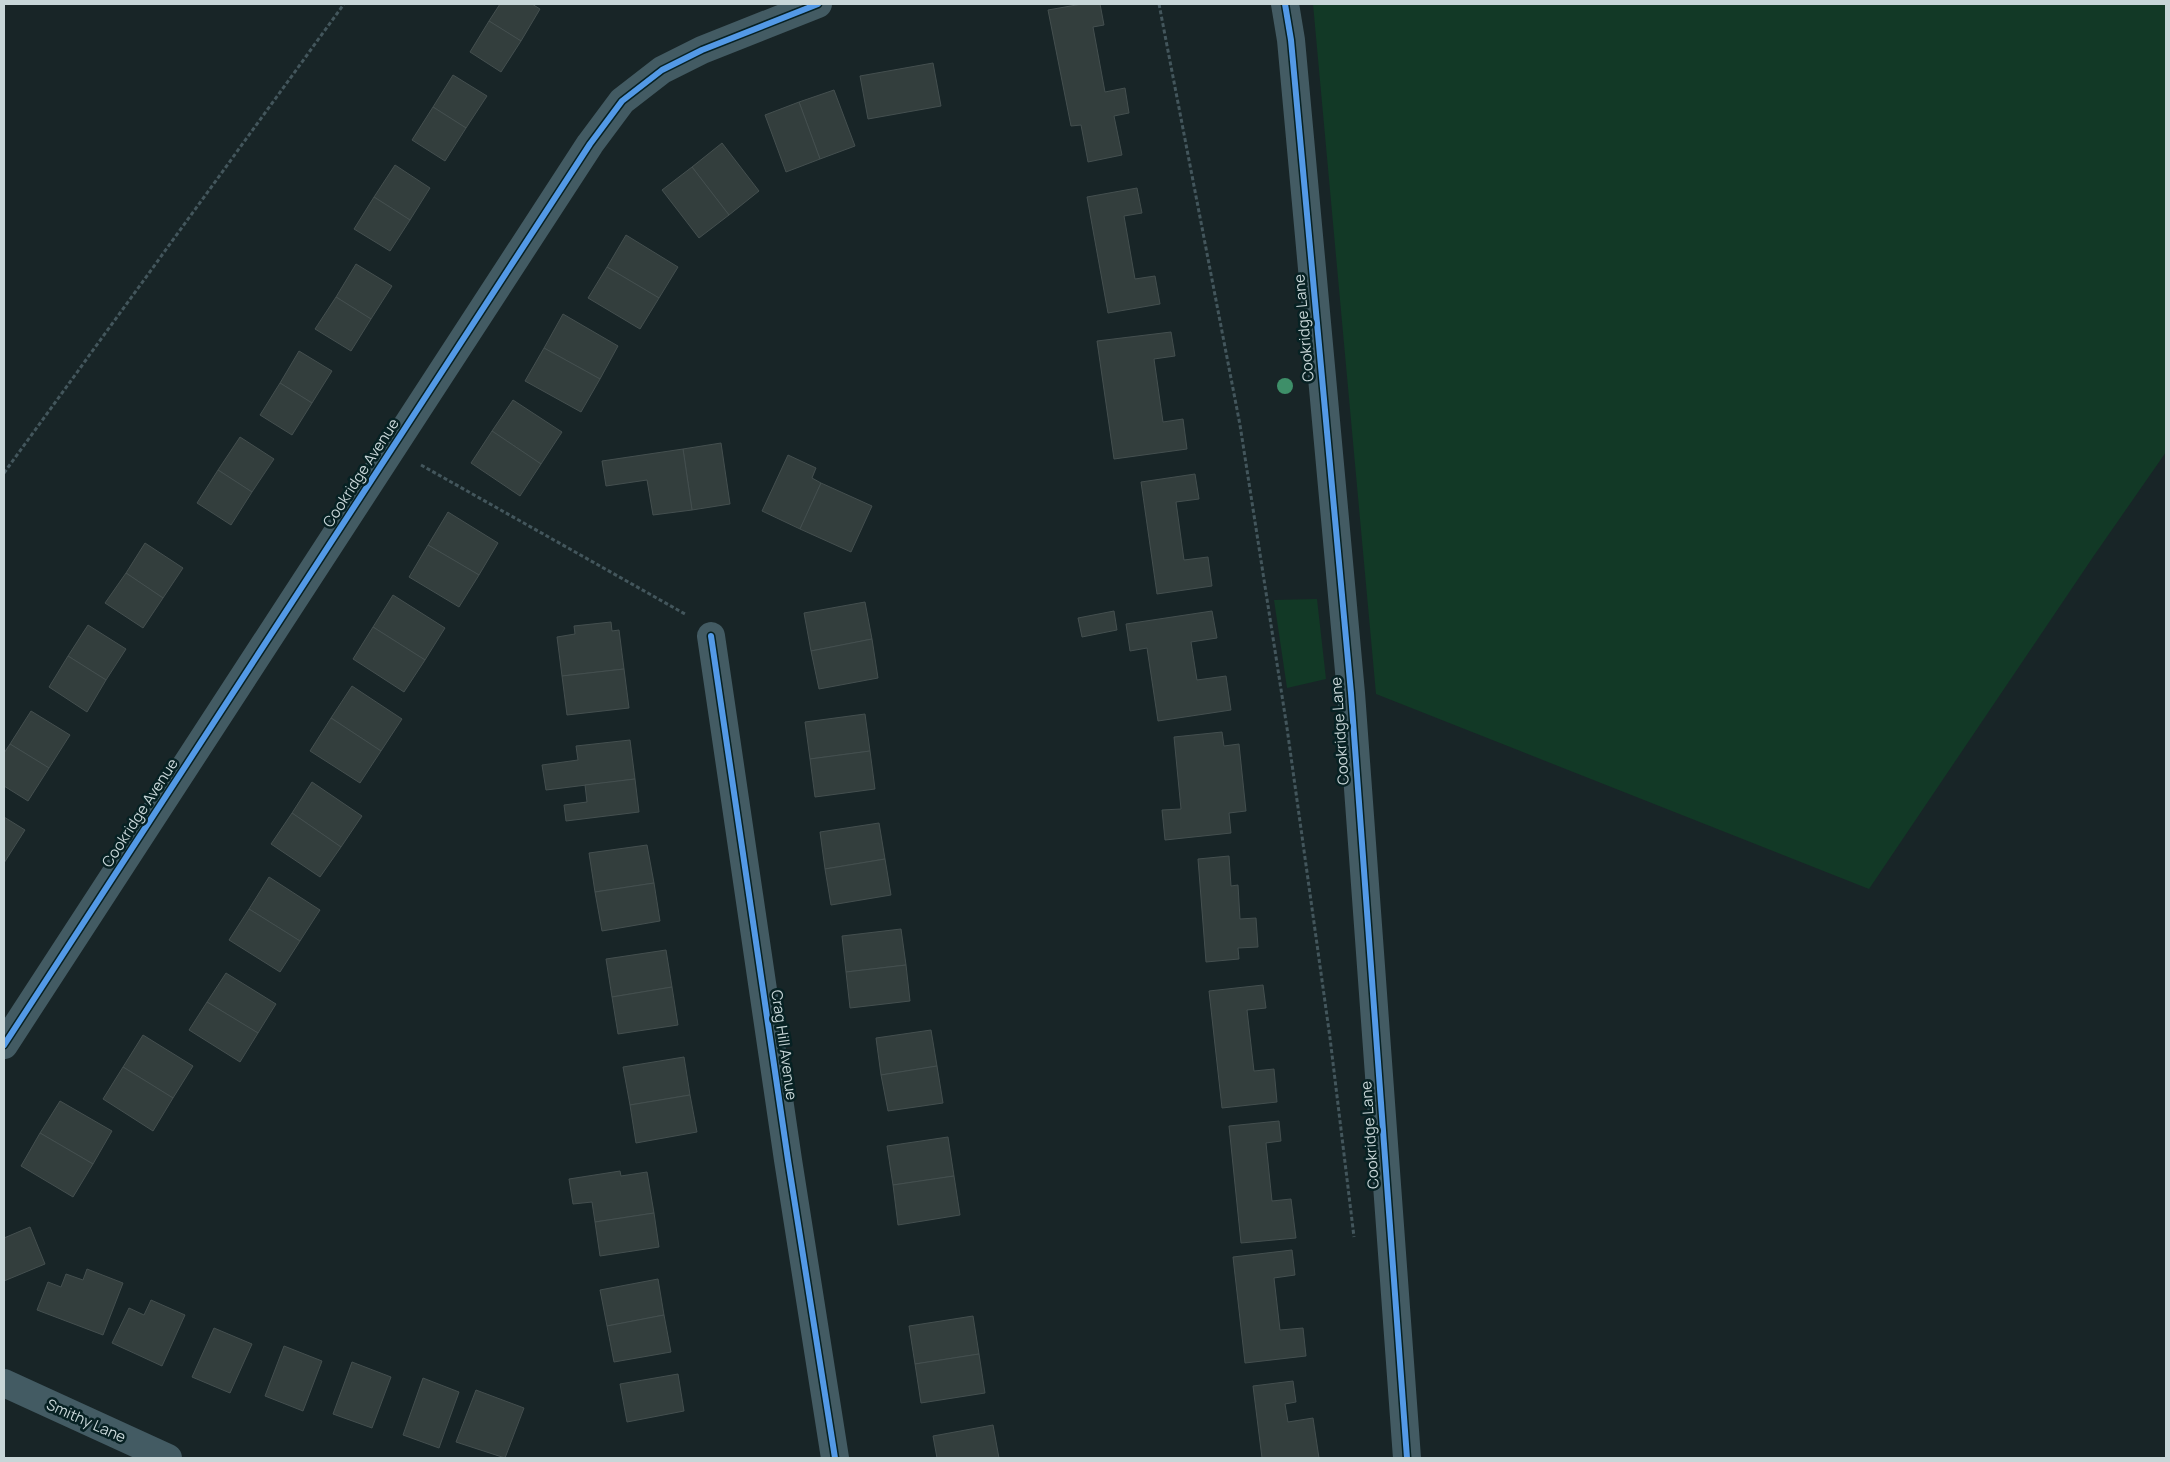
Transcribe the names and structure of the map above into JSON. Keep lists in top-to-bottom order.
{
  "streets": {
    "street": [
      "Cookridge Lane",
      "Cookridge Avenue",
      "Crag Hill Avenue",
      "Smithy Lane"
    ]
  }
}
